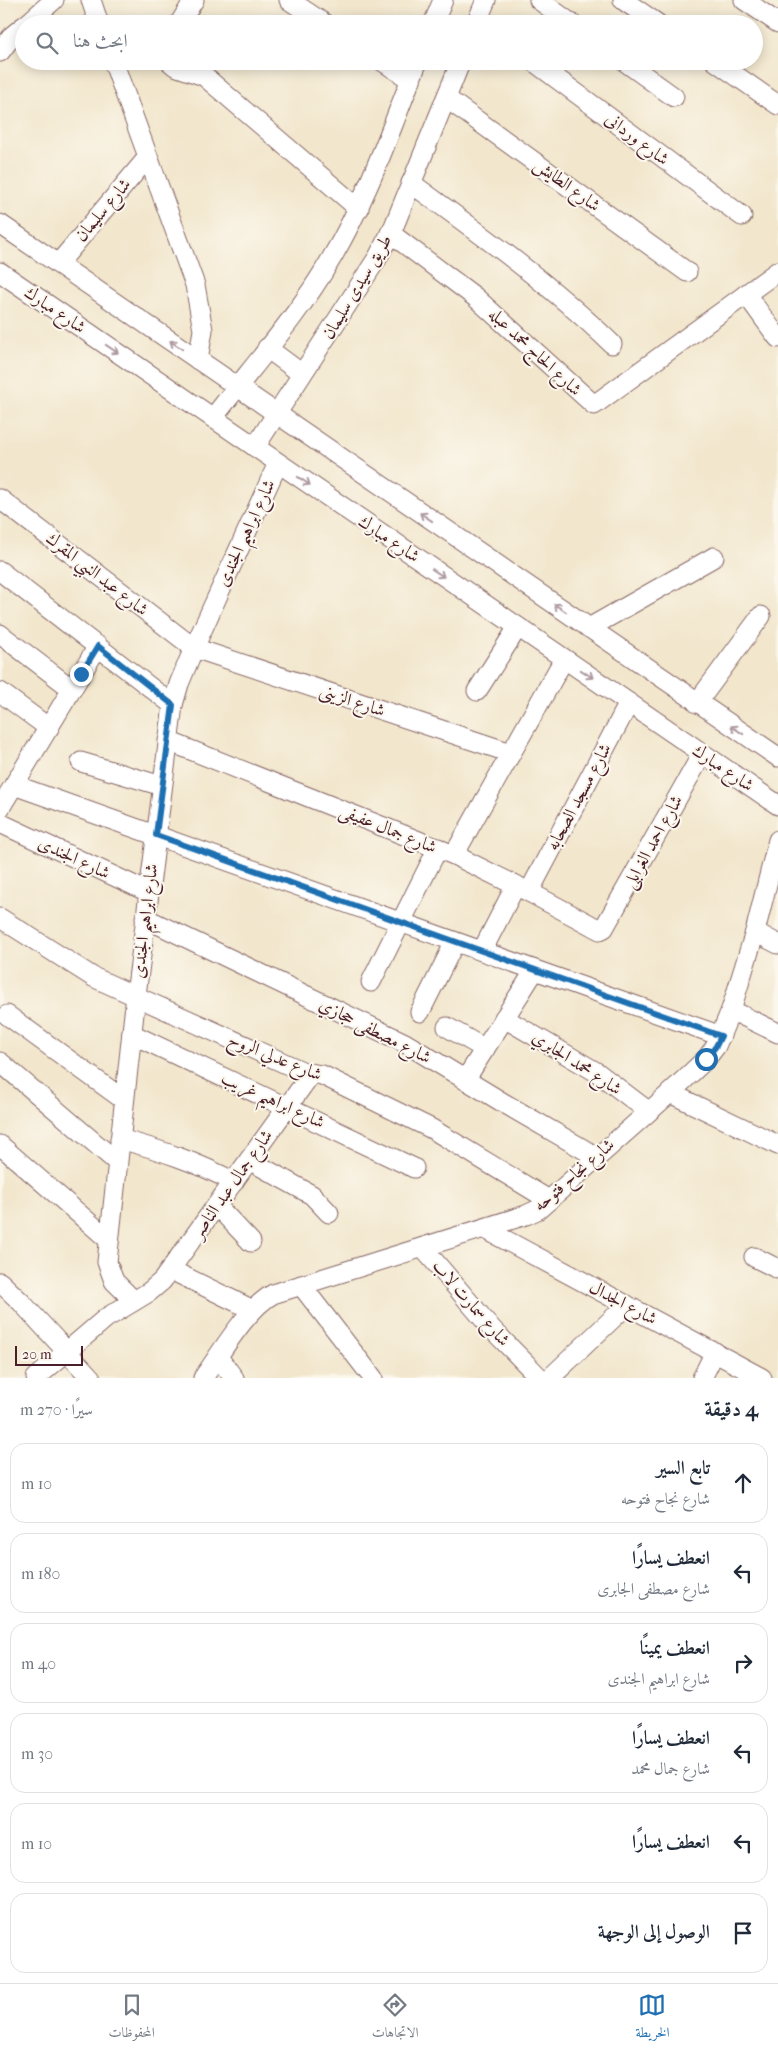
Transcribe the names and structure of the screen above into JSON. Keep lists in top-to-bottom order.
{
  "streets": {
    "street": [
      "شارع وردانى",
      "شارع الطايش",
      "شارع سليمان",
      "طريق سيدى سليمان",
      "شارع مبارك",
      "شارع الحاج محمد عبله",
      "شارع ابراهيم الجندى",
      "شارع عبد النبي المقرك",
      "شارع الزينى",
      "شارع مسجد الصحابه",
      "شارع جمال عفيفى",
      "شارع احمد الغرابلى",
      "شارع الجندى",
      "شارع مصطفى حجازي",
      "شارع عدلي الروح",
      "شارع محمد الجابري",
      "شارع ابراهيم غريب",
      "شارع نجاح فتوحه",
      "شارع جمال عبد الناصر",
      "شارع سمارت لاب",
      "شارع الجدال"
    ]
  },
  "crossings": [
    ["شارع الطايش", "طريق سيدى سليمان"],
    ["طريق سيدى سليمان", "شارع مبارك"],
    ["طريق سيدى سليمان", "شارع الحاج محمد عبله"],
    ["شارع مبارك", "شارع ابراهيم الجندى"],
    ["شارع مبارك", "شارع مسجد الصحابه"],
    ["شارع مبارك", "شارع احمد الغرابلى"],
    ["شارع ابراهيم الجندى", "شارع عبد النبي المقرك"],
    ["شارع ابراهيم الجندى", "شارع الزينى"],
    ["شارع ابراهيم الجندى", "شارع جمال عفيفى"],
    ["شارع ابراهيم الجندى", "شارع الجندى"],
    ["شارع ابراهيم الجندى", "شارع مصطفى حجازي"],
    ["شارع ابراهيم الجندى", "شارع عدلي الروح"],
    ["شارع ابراهيم الجندى", "شارع ابراهيم غريب"],
    ["شارع ابراهيم الجندى", "شارع جمال عبد الناصر"],
    ["شارع عبد النبي المقرك", "شارع الزينى"],
    ["شارع مسجد الصحابه", "شارع جمال عفيفى"],
    ["شارع جمال عفيفى", "شارع احمد الغرابلى"],
    ["شارع مصطفى حجازي", "شارع نجاح فتوحه"],
    ["شارع عدلي الروح", "شارع نجاح فتوحه"],
    ["شارع عدلي الروح", "شارع جمال عبد الناصر"],
    ["شارع محمد الجابري", "شارع نجاح فتوحه"],
    ["شارع ابراهيم غريب", "شارع جمال عبد الناصر"],
    ["شارع نجاح فتوحه", "شارع سمارت لاب"],
    ["شارع نجاح فتوحه", "شارع الجدال"]
  ],
  "scale_bar": "20 m",
  "page": {
    "search": "ابحث هنا",
    "scale": "20 m",
    "heading": ["4 دقيقة", "سيرًا · 270 m"],
    "list": [
      ["تابع السير", "شارع نجاح فتوحه", "10 m"],
      ["انعطف يسارًا", "شارع مصطفى الجابرى", "180 m"],
      ["انعطف يمينًا", "شارع ابراهيم الجندى", "40 m"],
      ["انعطف يسارًا", "شارع جمال محمد", "30 m"],
      ["انعطف يسارًا", "10 m"],
      "الوصول إلى الوجهة"
    ],
    "nav": ["الخريطة", "الاتجاهات", "المحفوظات"]
  }
}
